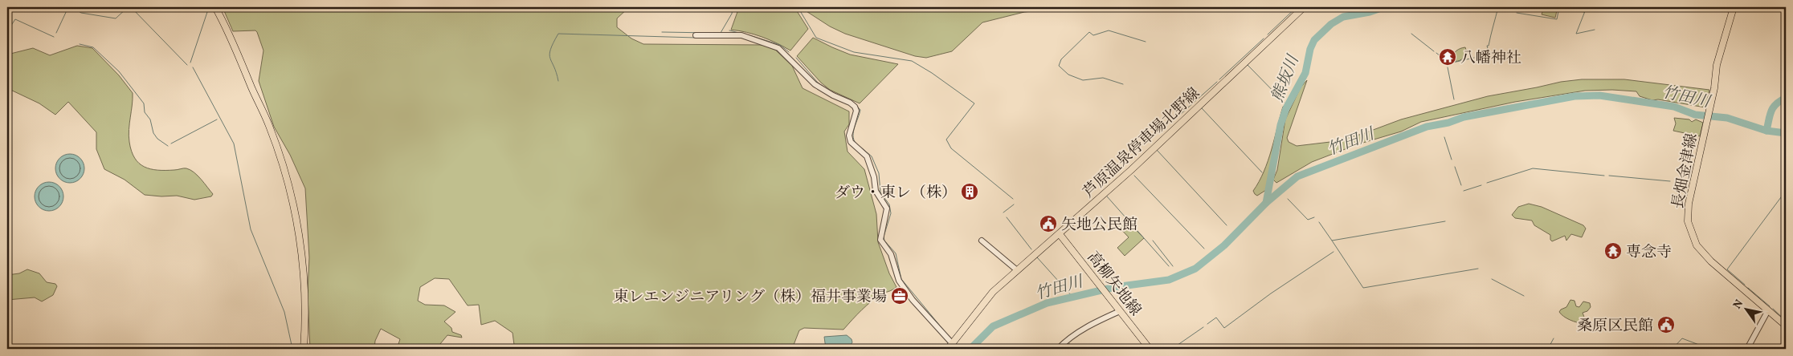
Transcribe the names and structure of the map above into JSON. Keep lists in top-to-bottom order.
{
  "streets": {
    "main road": ["芦原温泉停車場北野線", "長畑金津線", "高柳矢地線"]
  },
  "crossings": [
    ["芦原温泉停車場北野線", "高柳矢地線"]
  ],
  "water": ["熊坂川", "竹田川"],
  "places": {
    "temple": ["八幡神社", "専念寺"],
    "building": ["ダウ・東レ（株）"],
    "public building": ["矢地公民館", "桑原区民館"],
    "office": ["東レエンジニアリング（株）福井事業場"]
  },
  "north": "top left"
}
